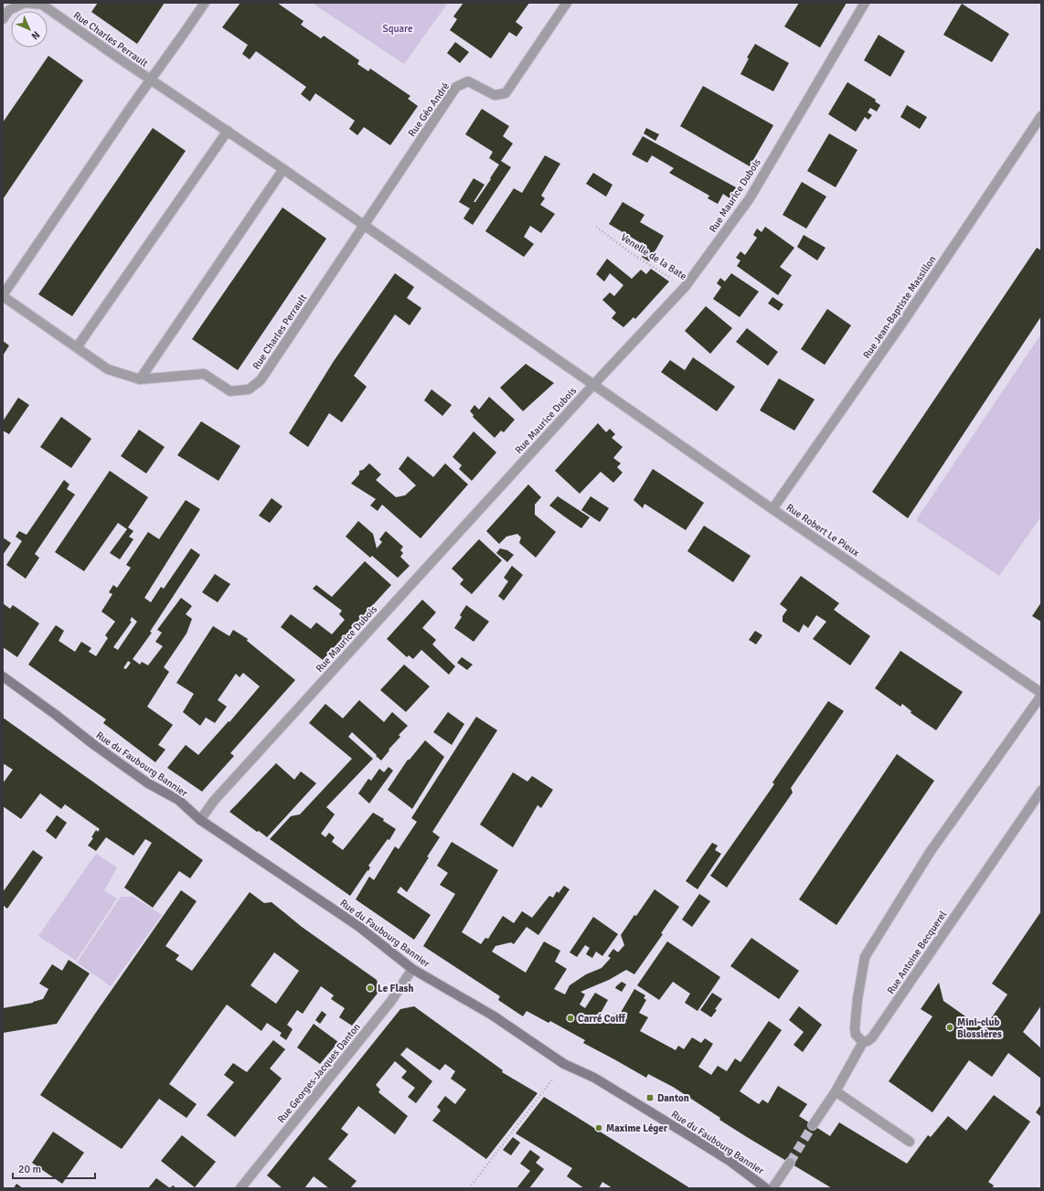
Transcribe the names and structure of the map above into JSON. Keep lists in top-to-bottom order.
{
  "streets": {
    "main road": ["Rue du Faubourg Bannier"],
    "street": [
      "Rue Charles Perrault",
      "Rue Géo André",
      "Rue Maurice Dubois",
      "Rue Jean-Baptiste Massillon",
      "Rue Robert Le Pieux",
      "Rue Antoine Becquerel",
      "Rue Georges-Jacques Danton"
    ],
    "path": ["Venelle de la Bate"]
  },
  "crossings": [
    ["Rue Charles Perrault", "Rue Géo André"],
    ["Rue Charles Perrault", "Rue Maurice Dubois"],
    ["Rue Charles Perrault", "Rue Robert Le Pieux"],
    ["Rue Maurice Dubois", "Venelle de la Bate"],
    ["Rue Maurice Dubois", "Rue Robert Le Pieux"],
    ["Rue Maurice Dubois", "Rue du Faubourg Bannier"],
    ["Rue Jean-Baptiste Massillon", "Rue Robert Le Pieux"],
    ["Rue du Faubourg Bannier", "Rue Georges-Jacques Danton"]
  ],
  "parks": ["Square"],
  "places": {
    "other": [
      "Le Flash",
      "Carré Coiff",
      "Mini-club Blossières",
      "Maxime Léger"
    ],
    "transit": ["Danton"]
  },
  "scale_bar": "20 m",
  "north": "bottom right"
}
